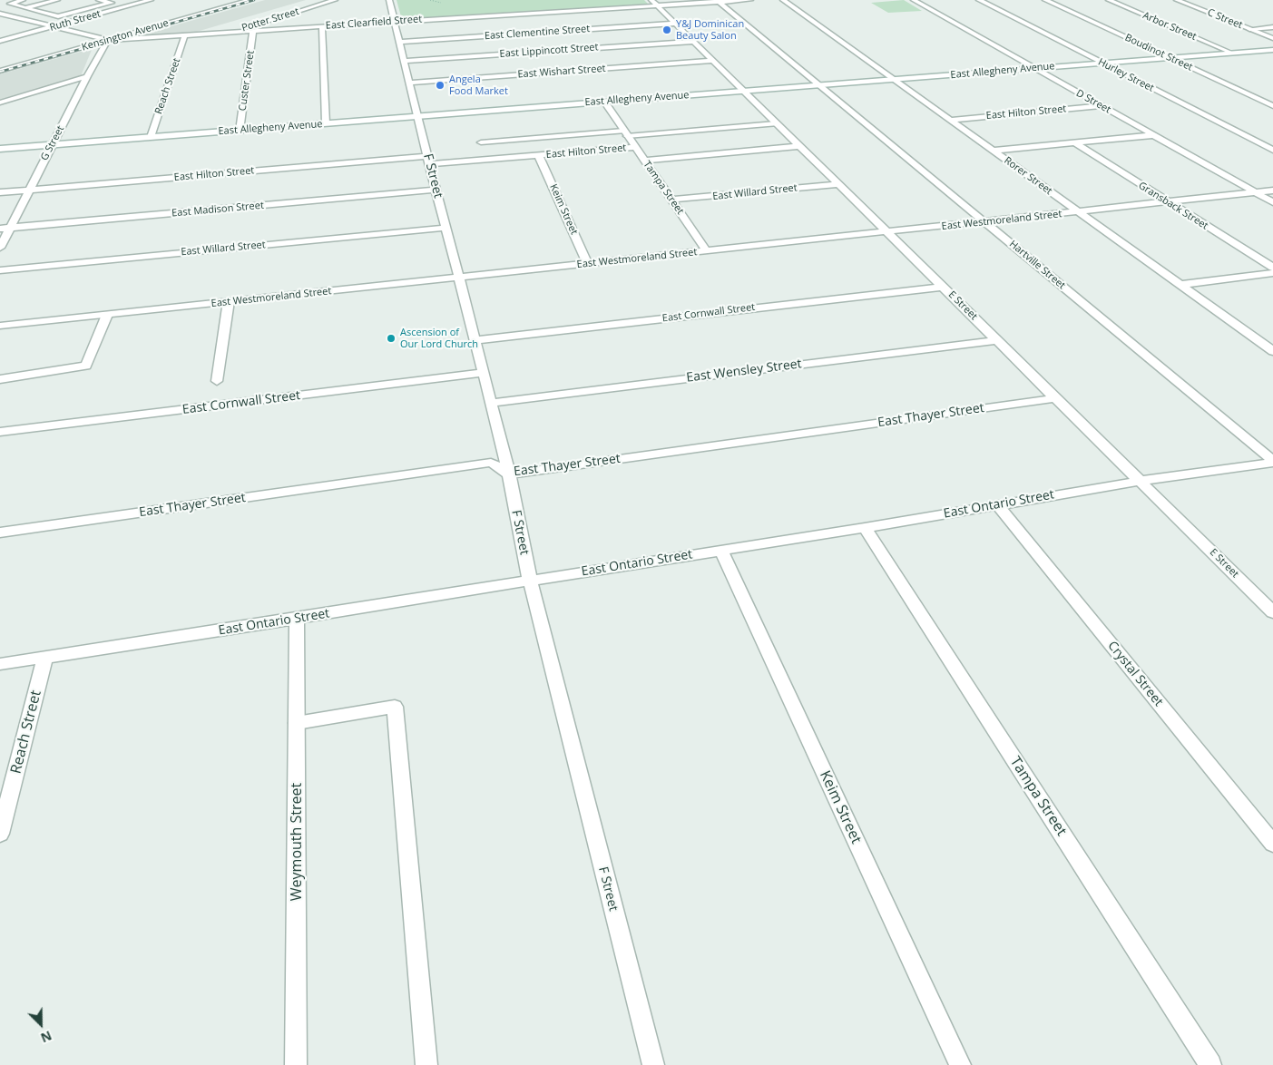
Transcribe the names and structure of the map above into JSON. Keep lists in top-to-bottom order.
{
  "streets": {
    "street": [
      "C Street",
      "Potter Street",
      "Ruth Street",
      "East Clearfield Street",
      "Arbor Street",
      "East Clementine Street",
      "Kensington Avenue",
      "East Lippincott Street",
      "Boudinot Street",
      "East Allegheny Avenue",
      "East Wishart Street",
      "Hurley Street",
      "Custer Street",
      "Reach Street",
      "D Street",
      "East Hilton Street",
      "G Street",
      "F Street",
      "Rorer Street",
      "Tampa Street",
      "East Willard Street",
      "Gransback Street",
      "East Madison Street",
      "Keim Street",
      "East Westmoreland Street",
      "Hartville Street",
      "E Street",
      "East Cornwall Street",
      "East Wensley Street",
      "East Thayer Street",
      "East Ontario Street",
      "Crystal Street",
      "Weymouth Street"
    ]
  },
  "crossings": [
    ["Potter Street", "East Clearfield Street"],
    ["Ruth Street", "East Clearfield Street"],
    ["East Clearfield Street", "Kensington Avenue"],
    ["East Clearfield Street", "Custer Street"],
    ["East Clearfield Street", "Reach Street"],
    ["East Clearfield Street", "G Street"],
    ["East Clearfield Street", "F Street"],
    ["East Clearfield Street", "Hartville Street"],
    ["East Clearfield Street", "E Street"],
    ["Arbor Street", "East Allegheny Avenue"],
    ["East Clementine Street", "F Street"],
    ["East Clementine Street", "E Street"],
    ["Kensington Avenue", "G Street"],
    ["East Lippincott Street", "F Street"],
    ["East Lippincott Street", "E Street"],
    ["Boudinot Street", "East Allegheny Avenue"],
    ["East Allegheny Avenue", "Hurley Street"],
    ["East Allegheny Avenue", "Custer Street"],
    ["East Allegheny Avenue", "Reach Street"],
    ["East Allegheny Avenue", "D Street"],
    ["East Allegheny Avenue", "G Street"],
    ["East Allegheny Avenue", "F Street"],
    ["East Allegheny Avenue", "Rorer Street"],
    ["East Allegheny Avenue", "Tampa Street"],
    ["East Allegheny Avenue", "Hartville Street"],
    ["East Allegheny Avenue", "E Street"],
    ["East Wishart Street", "F Street"],
    ["East Wishart Street", "E Street"],
    ["Reach Street", "East Ontario Street"],
    ["D Street", "East Hilton Street"],
    ["D Street", "East Westmoreland Street"],
    ["East Hilton Street", "G Street"],
    ["East Hilton Street", "F Street"],
    ["East Hilton Street", "Rorer Street"],
    ["East Hilton Street", "Tampa Street"],
    ["East Hilton Street", "Keim Street"],
    ["East Hilton Street", "E Street"],
    ["G Street", "East Madison Street"],
    ["F Street", "East Willard Street"],
    ["F Street", "East Madison Street"],
    ["F Street", "East Westmoreland Street"],
    ["F Street", "East Cornwall Street"],
    ["F Street", "East Wensley Street"],
    ["F Street", "East Thayer Street"],
    ["F Street", "East Ontario Street"],
    ["Rorer Street", "East Westmoreland Street"],
    ["Tampa Street", "East Willard Street"],
    ["Tampa Street", "East Westmoreland Street"],
    ["Tampa Street", "East Ontario Street"],
    ["East Willard Street", "E Street"],
    ["Gransback Street", "East Westmoreland Street"],
    ["Keim Street", "East Westmoreland Street"],
    ["Keim Street", "East Ontario Street"],
    ["East Westmoreland Street", "Hartville Street"],
    ["East Westmoreland Street", "E Street"],
    ["Hartville Street", "East Ontario Street"],
    ["E Street", "East Cornwall Street"],
    ["E Street", "East Wensley Street"],
    ["E Street", "East Thayer Street"],
    ["E Street", "East Ontario Street"],
    ["East Ontario Street", "Crystal Street"],
    ["East Ontario Street", "Weymouth Street"]
  ],
  "places": ["Y&J Dominican Beauty Salon", "Angela Food Market", "Ascension of Our Lord Church"],
  "north": "bottom right"
}
